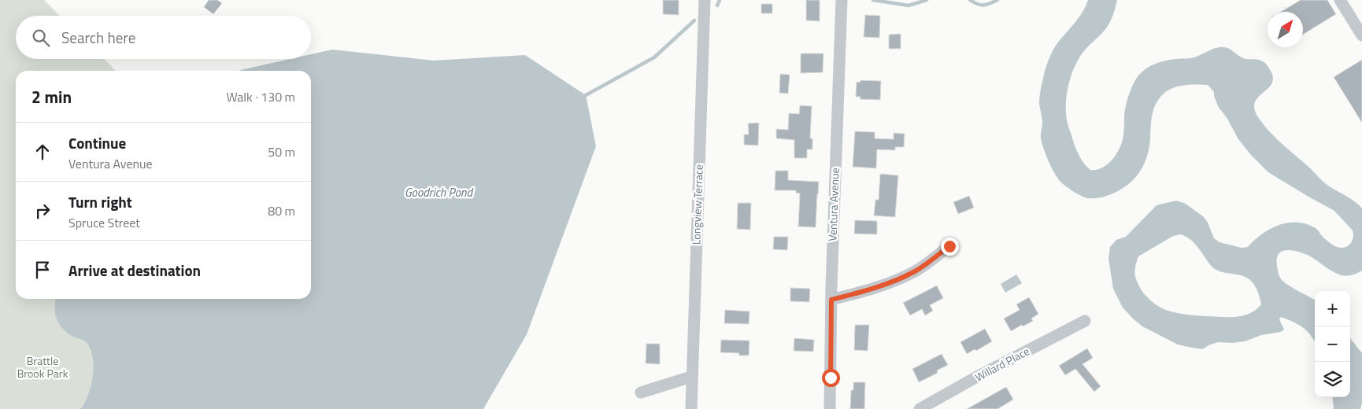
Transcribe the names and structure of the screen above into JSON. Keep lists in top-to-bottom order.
{
  "streets": {
    "street": ["Longview Terrace", "Ventura Avenue", "Willard Place"]
  },
  "water": ["Goodrich Pond"],
  "parks": ["Brattle Brook Park"],
  "north": "top right",
  "page": {
    "search": "Search here",
    "heading": ["2 min", "Walk · 130 m"],
    "list": [
      ["Continue", "Ventura Avenue", "50 m"],
      ["Turn right", "Spruce Street", "80 m"],
      "Arrive at destination"
    ],
    "map_buttons": ["+", "−"]
  }
}
